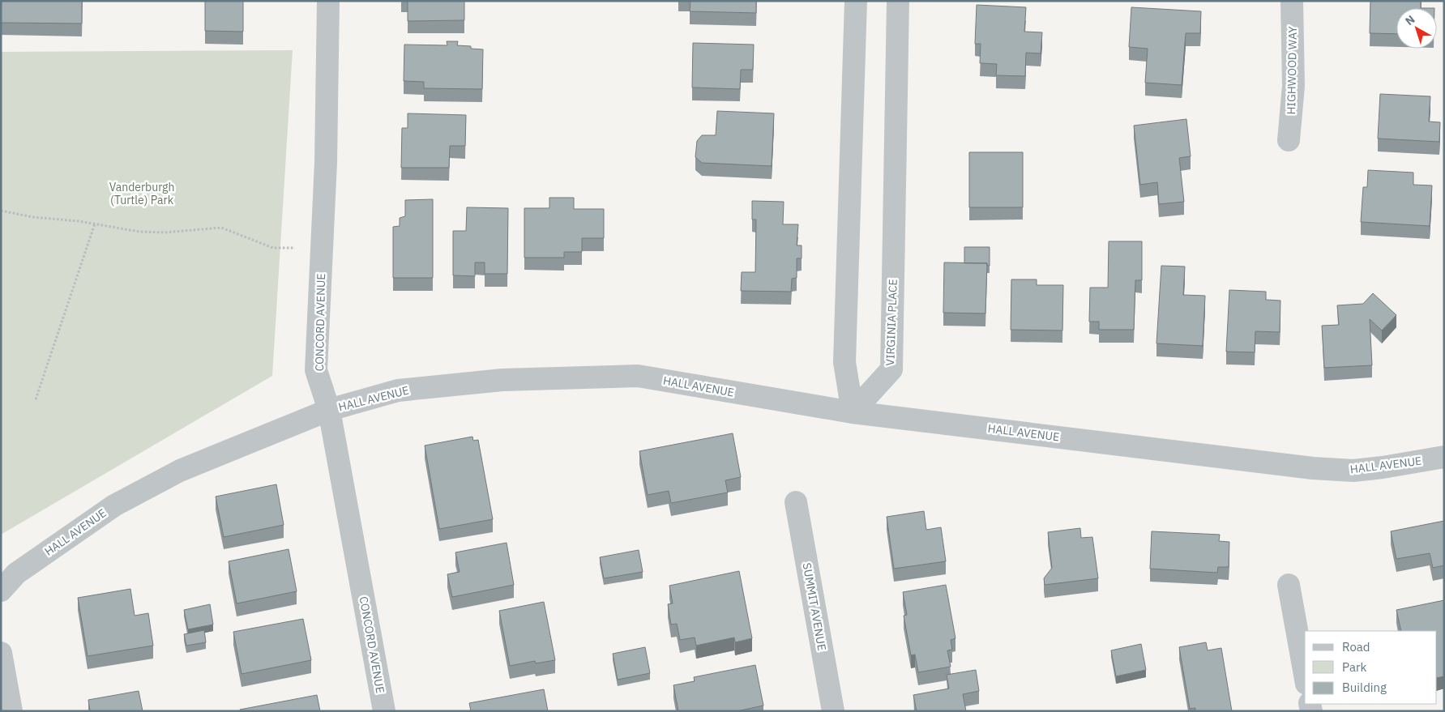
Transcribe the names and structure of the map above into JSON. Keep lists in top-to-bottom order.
{
  "streets": {
    "street": [
      "HIGHWOOD WAY",
      "CONCORD AVENUE",
      "VIRGINIA PLACE",
      "HALL AVENUE",
      "SUMMIT AVENUE"
    ]
  },
  "crossings": [
    ["CONCORD AVENUE", "HALL AVENUE"],
    ["VIRGINIA PLACE", "HALL AVENUE"]
  ],
  "parks": ["Vanderburgh (Turtle) Park"],
  "legend": ["Road", "Park", "Building"],
  "north": "top left"
}
